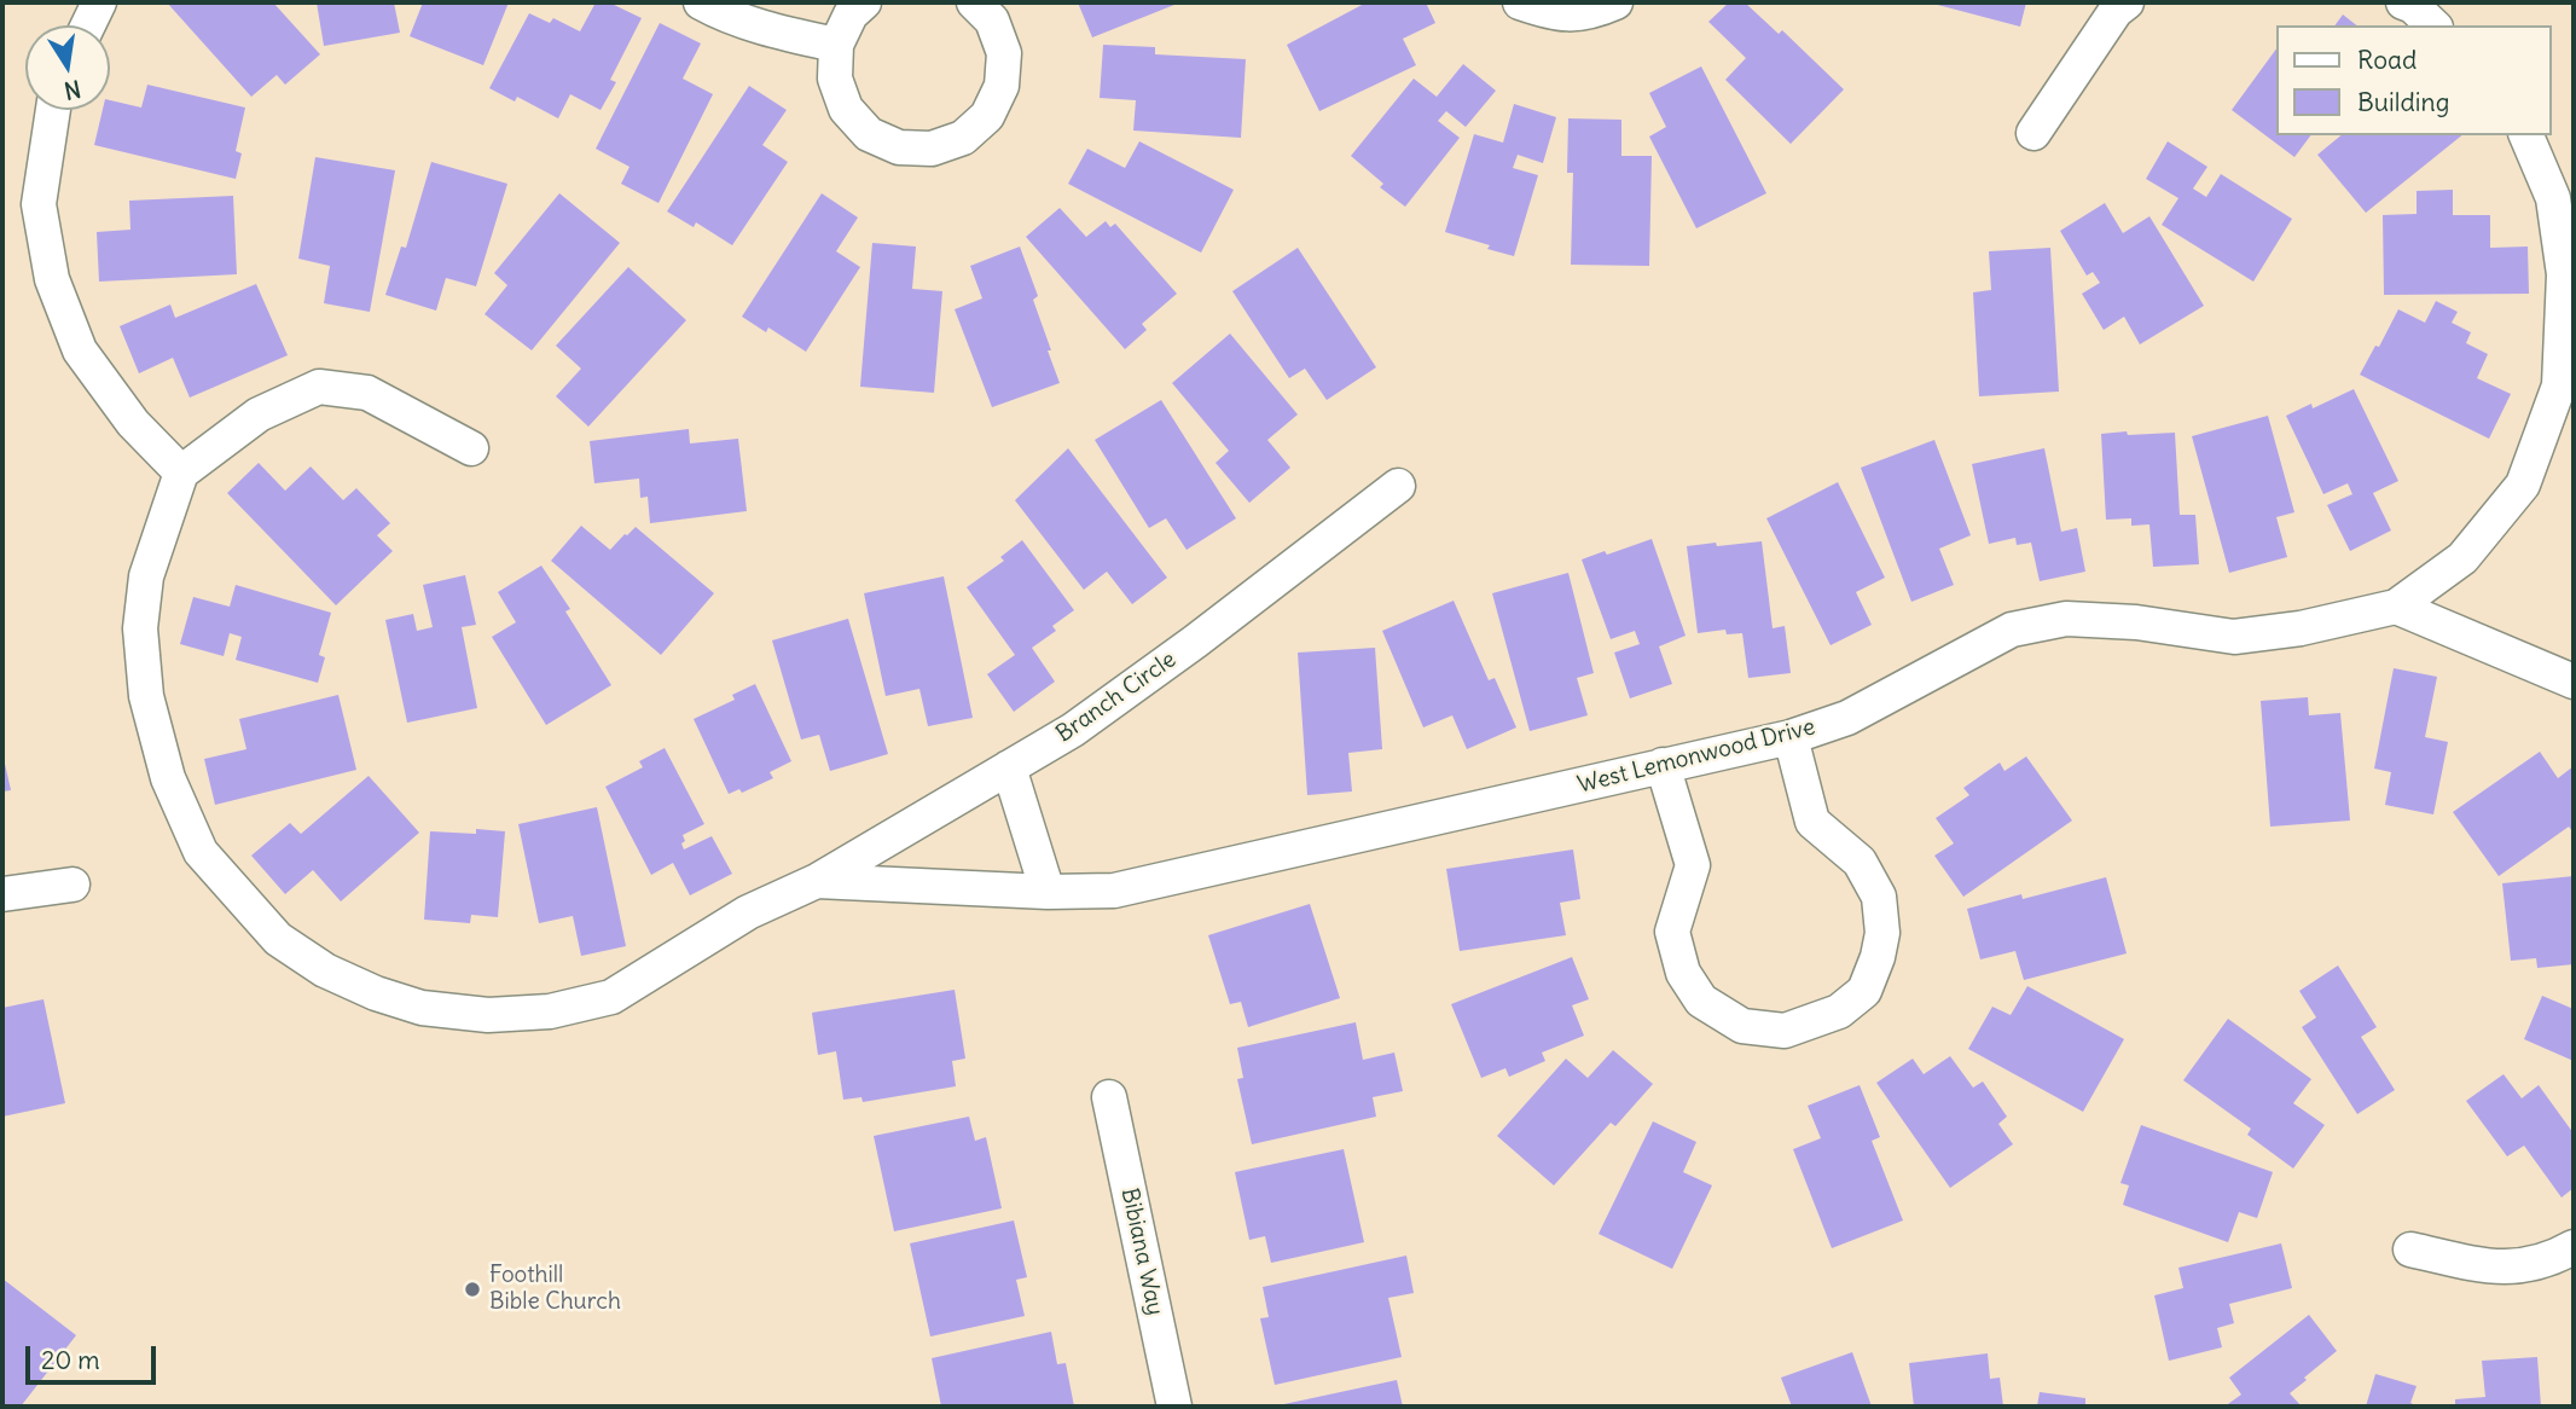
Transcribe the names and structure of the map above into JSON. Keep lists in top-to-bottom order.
{
  "streets": {
    "street": ["Branch Circle", "West Lemonwood Drive", "Bibiana Way"]
  },
  "crossings": [
    ["Branch Circle", "West Lemonwood Drive"]
  ],
  "places": ["Foothill Bible Church"],
  "legend": ["Road", "Building"],
  "scale_bar": "20 m",
  "north": "bottom"
}
